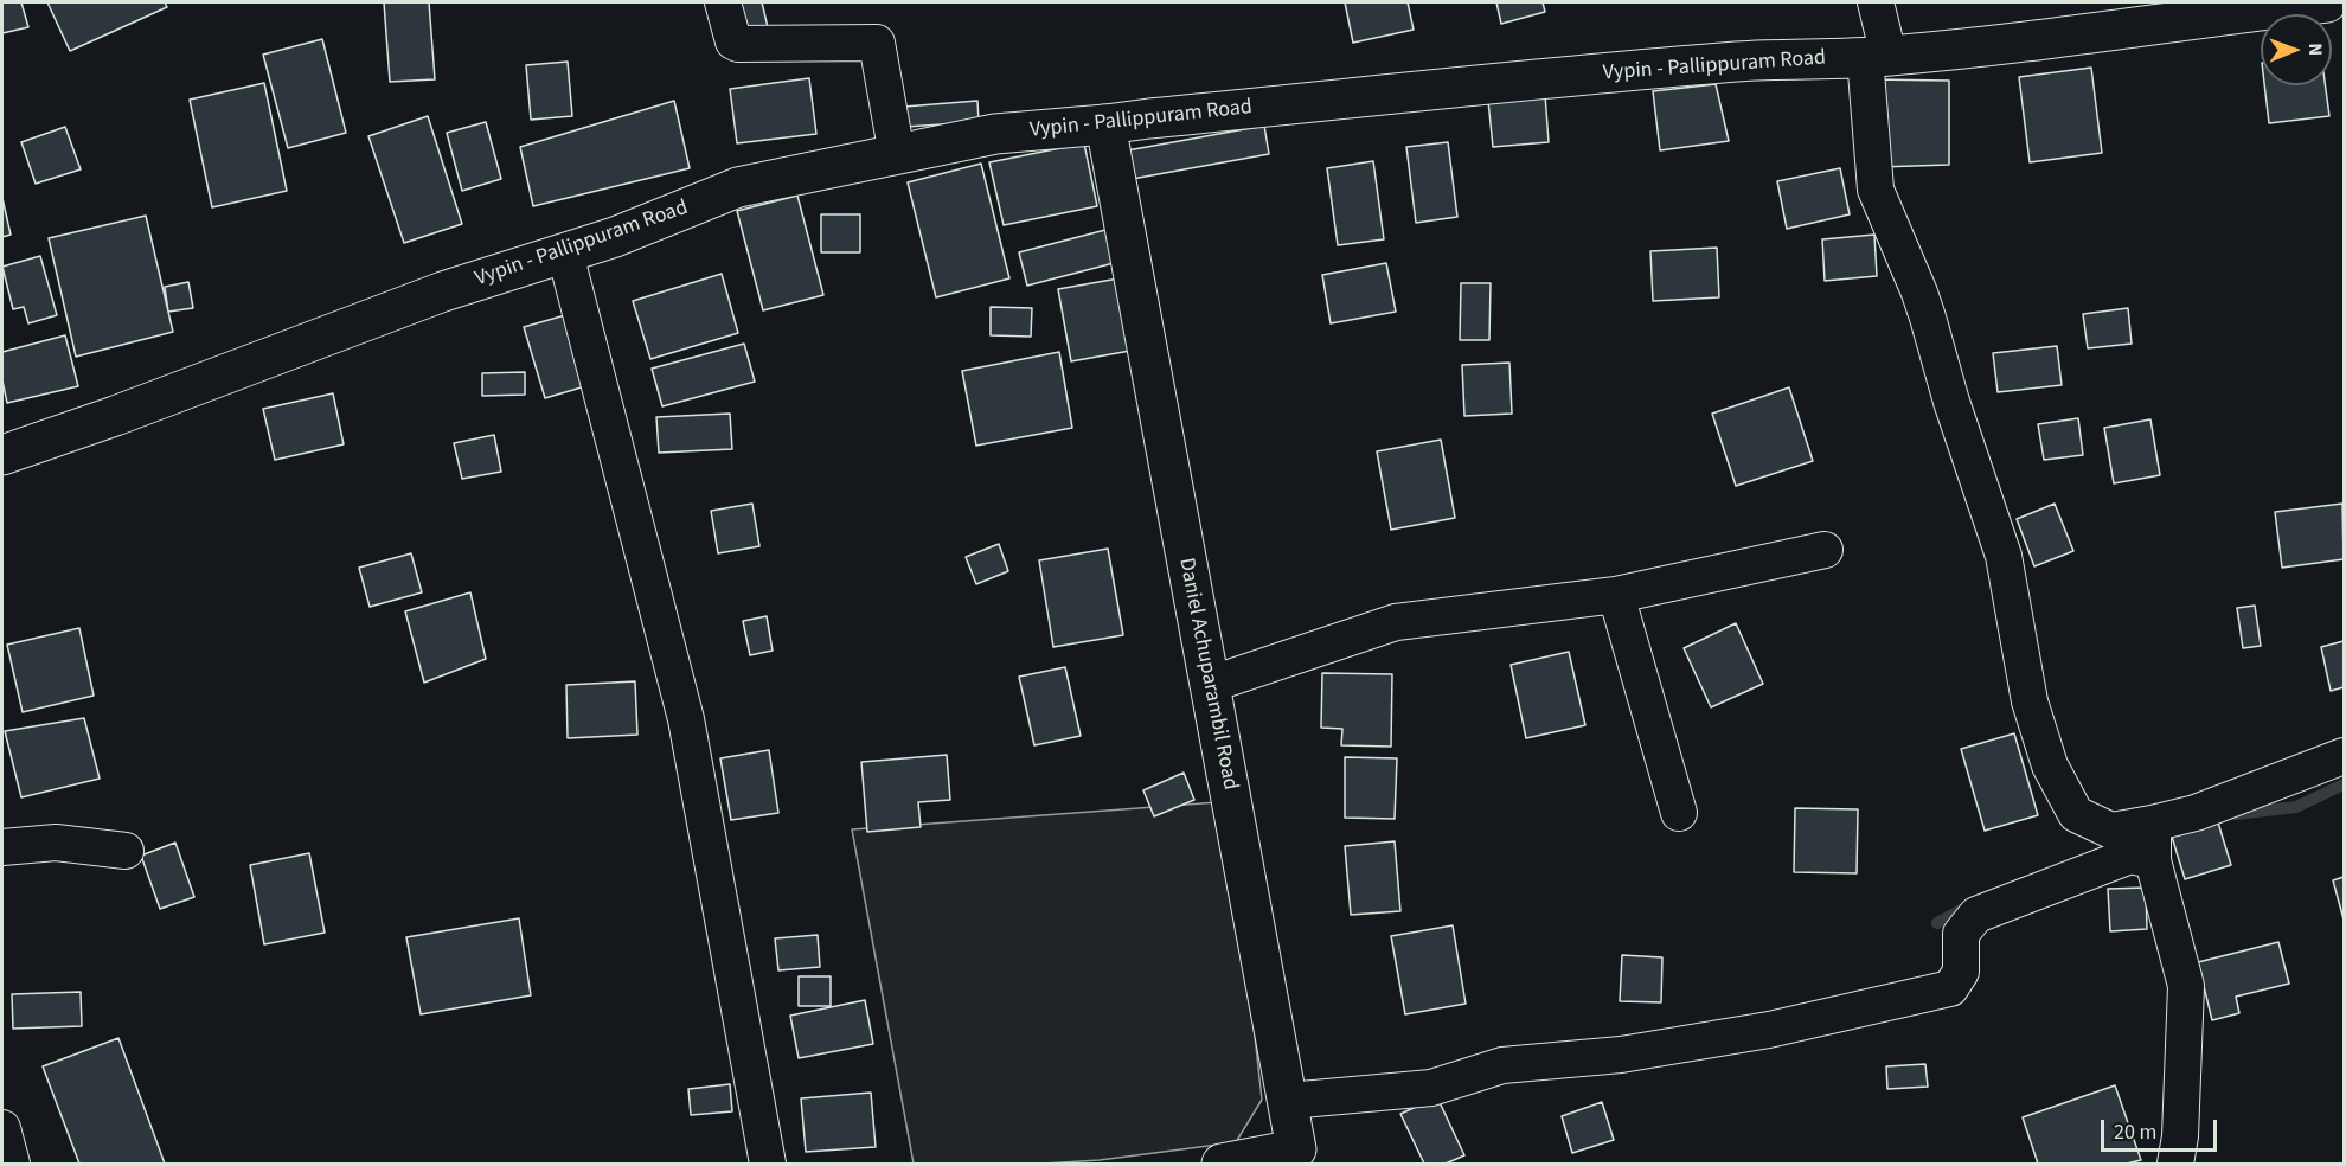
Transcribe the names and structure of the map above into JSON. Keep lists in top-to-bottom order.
{
  "streets": {
    "main road": ["Vypin - Pallippuram Road", "Daniel Achuparambil Road"]
  },
  "crossings": [
    ["Vypin - Pallippuram Road", "Daniel Achuparambil Road"]
  ],
  "scale_bar": "20 m",
  "north": "right"
}
